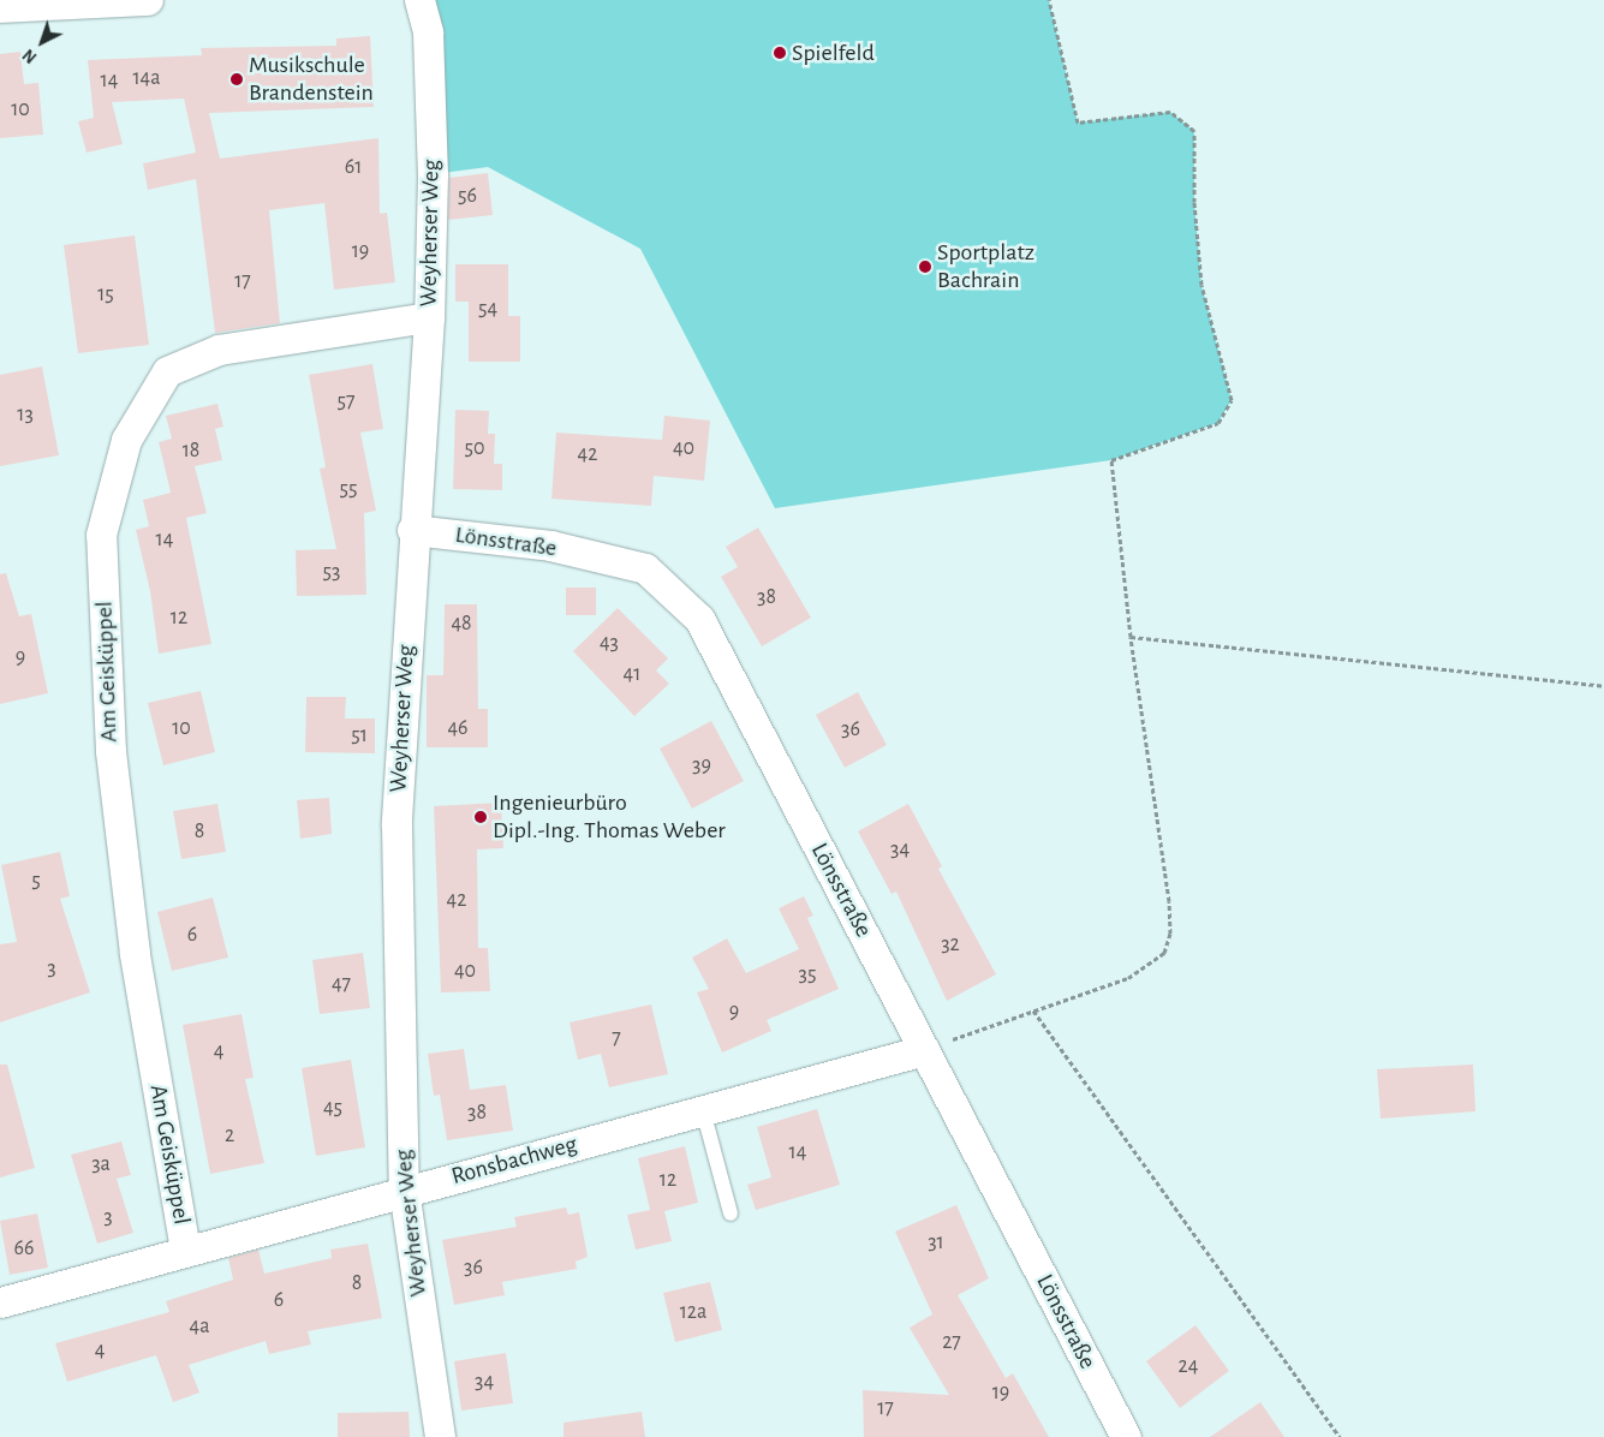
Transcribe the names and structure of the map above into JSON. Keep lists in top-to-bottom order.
{
  "streets": {
    "street": [
      "Weyherser Weg",
      "Lönsstraße",
      "Am Geisküppel",
      "Ronsbachweg"
    ]
  },
  "crossings": [
    ["Weyherser Weg", "Lönsstraße"],
    ["Weyherser Weg", "Am Geisküppel"],
    ["Weyherser Weg", "Ronsbachweg"],
    ["Lönsstraße", "Ronsbachweg"],
    ["Am Geisküppel", "Ronsbachweg"]
  ],
  "places": [
    "Spielfeld",
    "Musikschule Brandenstein",
    "Sportplatz Bachrain",
    "Ingenieurbüro Dipl.-Ing. Thomas Weber"
  ],
  "house_numbers": [
    "14a",
    "14",
    "10",
    "61",
    "56",
    "19",
    "17",
    "15",
    "54",
    "57",
    "13",
    "50",
    "40",
    "18",
    "42",
    "55",
    "14",
    "53",
    "38",
    "12",
    "48",
    "43",
    "9",
    "41",
    "10",
    "46",
    "36",
    "51",
    "39",
    "8",
    "34",
    "5",
    "42",
    "6",
    "32",
    "3",
    "40",
    "35",
    "47",
    "9",
    "7",
    "4",
    "45",
    "38",
    "2",
    "14",
    "3a",
    "12",
    "3",
    "31",
    "66",
    "36",
    "8",
    "6",
    "12a",
    "4a",
    "27",
    "4",
    "24",
    "34",
    "19",
    "17"
  ],
  "north": "bottom left"
}
